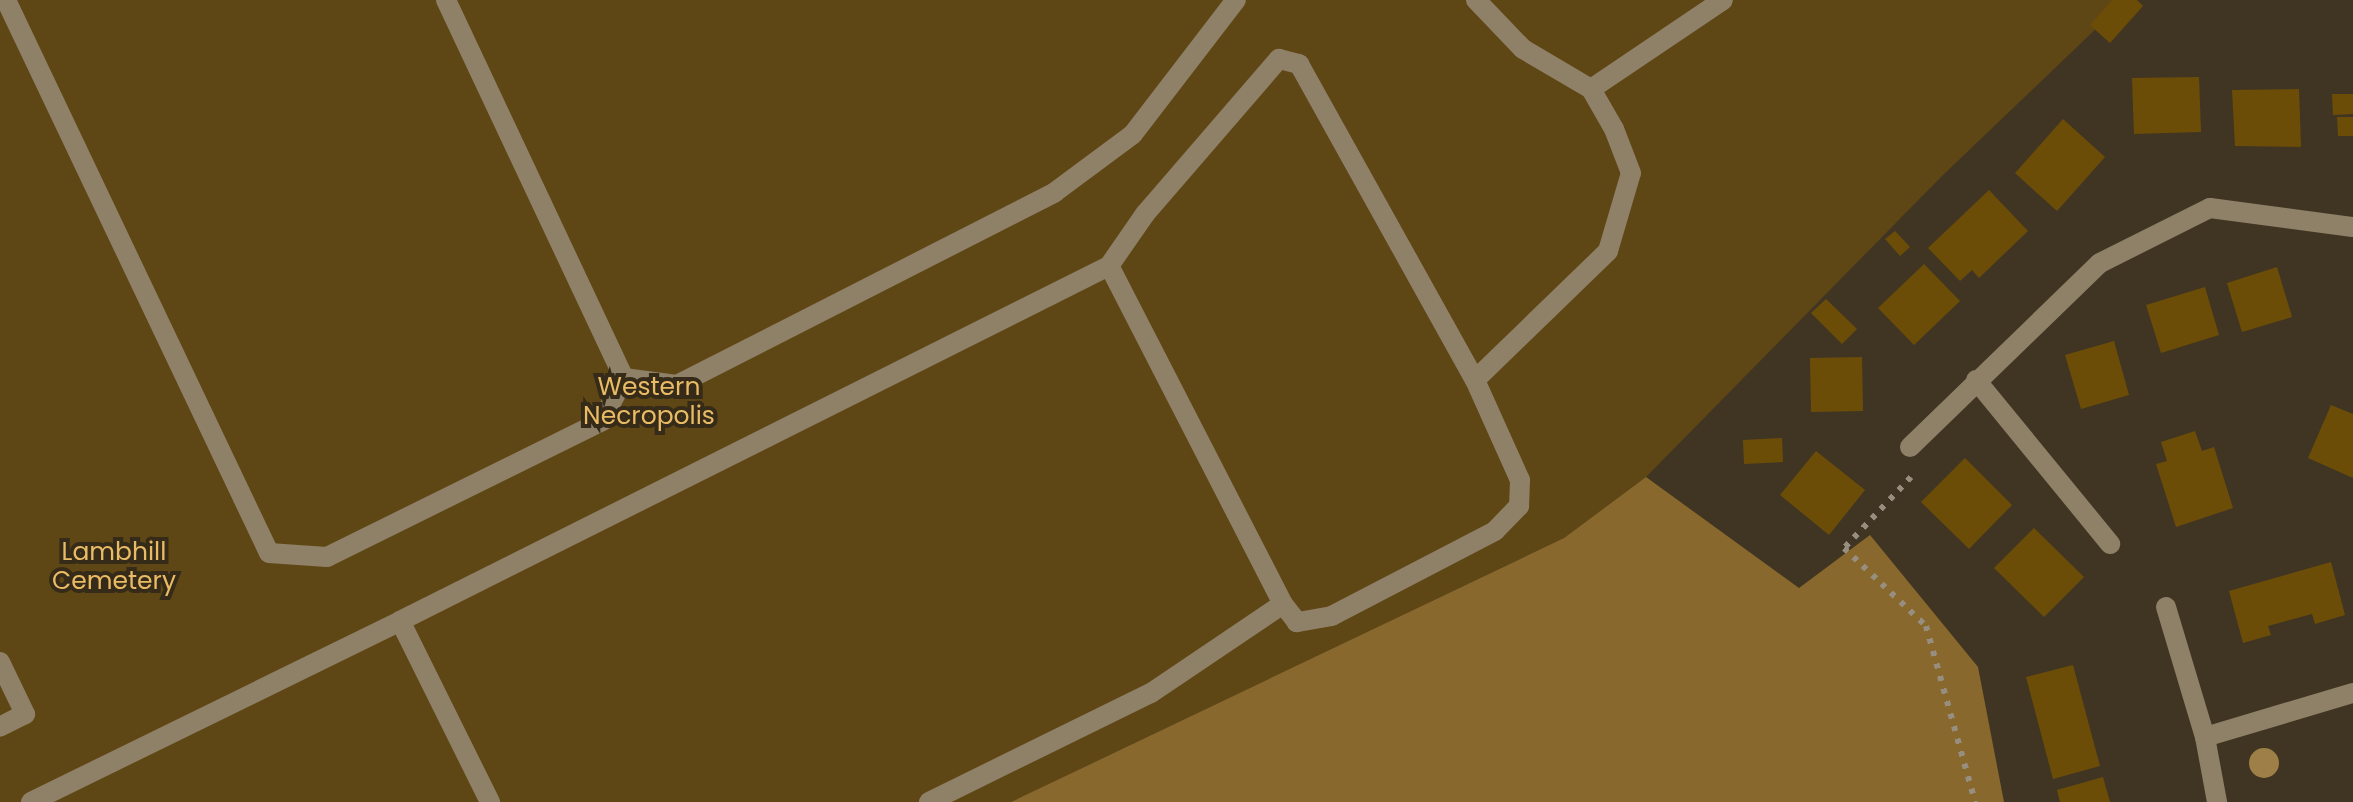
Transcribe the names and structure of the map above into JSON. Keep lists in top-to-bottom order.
{
  "parks": ["Western Necropolis", "Lambhill Cemetery"]
}
